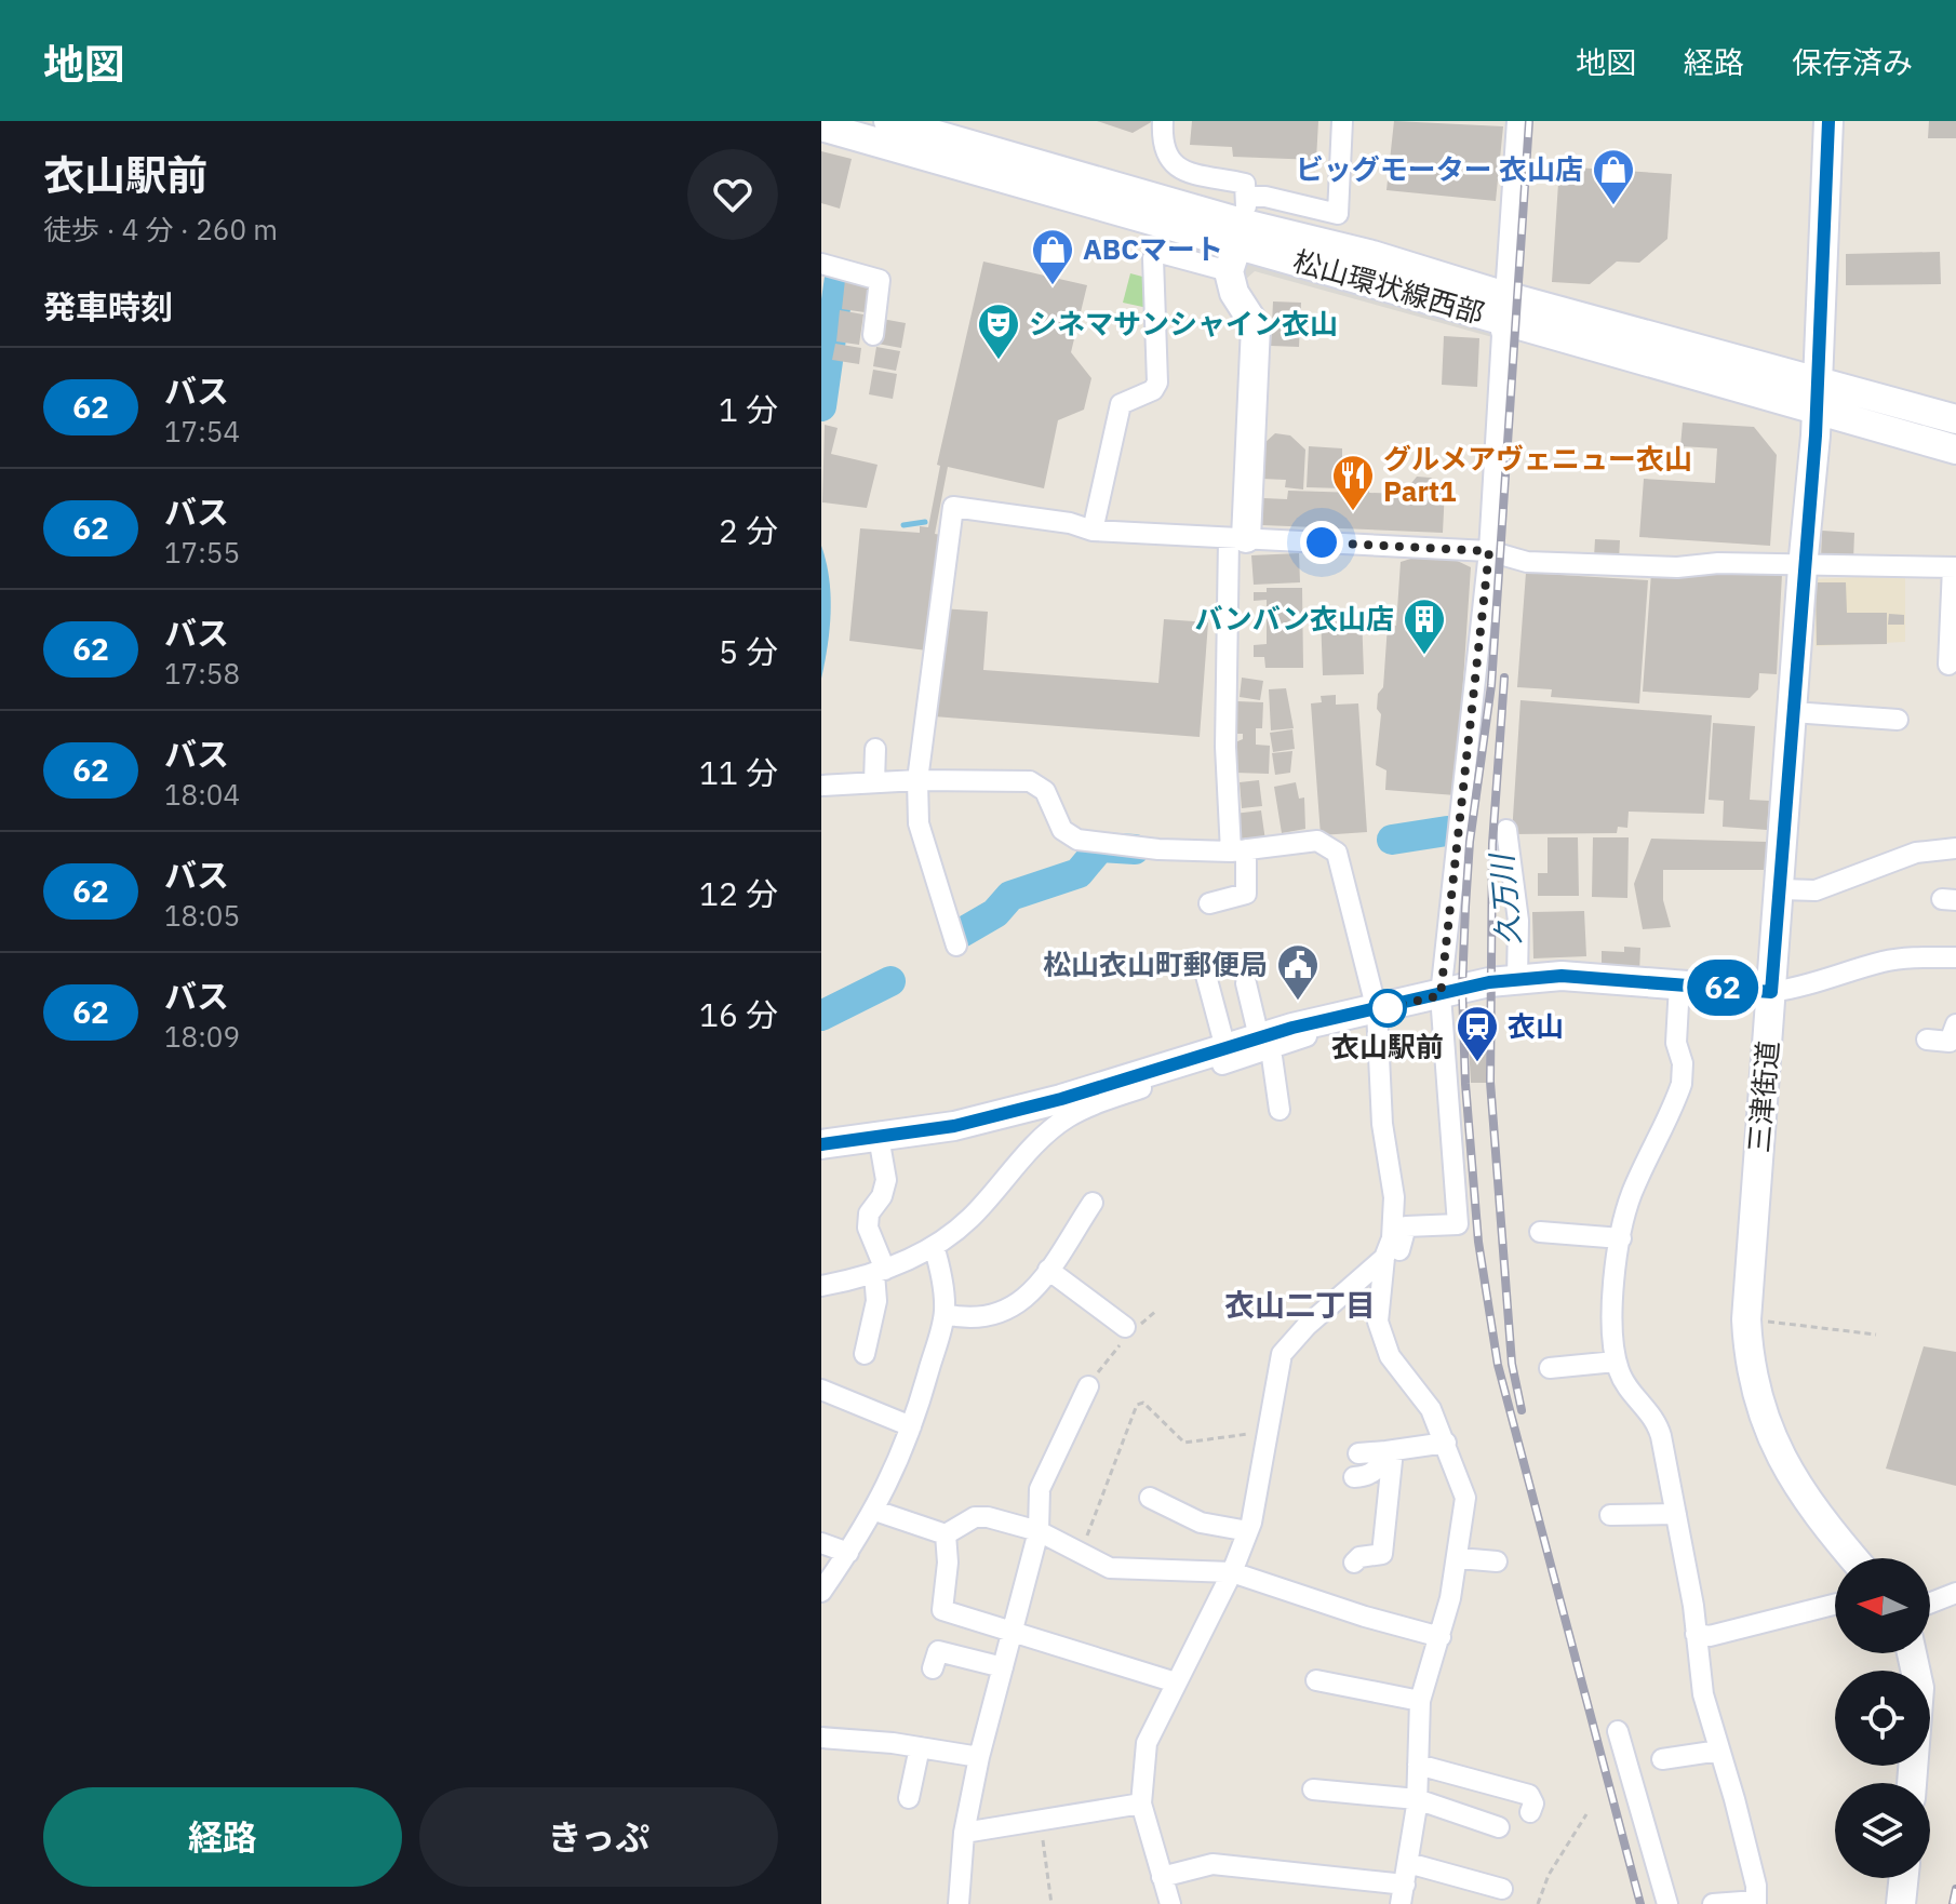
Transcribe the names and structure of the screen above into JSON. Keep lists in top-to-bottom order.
{
  "streets": {
    "street": ["松山環状線西部", "三津街道"]
  },
  "crossings": [
    ["松山環状線西部", "三津街道"]
  ],
  "districts": ["衣山二丁目"],
  "water": ["久万川"],
  "places": {
    "shop": ["ビッグモーター 衣山店", "ABCマート"],
    "theatre": ["シネマサンシャイン衣山"],
    "restaurant": ["グルメアヴェニュー衣山 Part1"],
    "building": ["バンバン衣山店"],
    "public building": ["松山衣山町郵便局"],
    "other": ["衣山駅前"],
    "station": ["衣山"]
  },
  "lines": ["bus line 62"],
  "north": "left",
  "page": {
    "header": "地図",
    "nav": ["地図", "経路", "保存済み"],
    "heading": [
      ["衣山駅前", "徒歩 · 4 分 · 260 m"],
      "発車時刻"
    ],
    "on_map": "62",
    "list": [
      {
        "mark": "62",
        "name": "バス",
        "note": "17:54",
        "value": "1 分"
      },
      {
        "mark": "62",
        "name": "バス",
        "note": "17:55",
        "value": "2 分"
      },
      {
        "mark": "62",
        "name": "バス",
        "note": "17:58",
        "value": "5 分"
      },
      {
        "mark": "62",
        "name": "バス",
        "note": "18:04",
        "value": "11 分"
      },
      {
        "mark": "62",
        "name": "バス",
        "note": "18:05",
        "value": "12 分"
      },
      {
        "mark": "62",
        "name": "バス",
        "note": "18:09",
        "value": "16 分"
      }
    ],
    "buttons": ["経路", "きっぷ"]
  }
}
